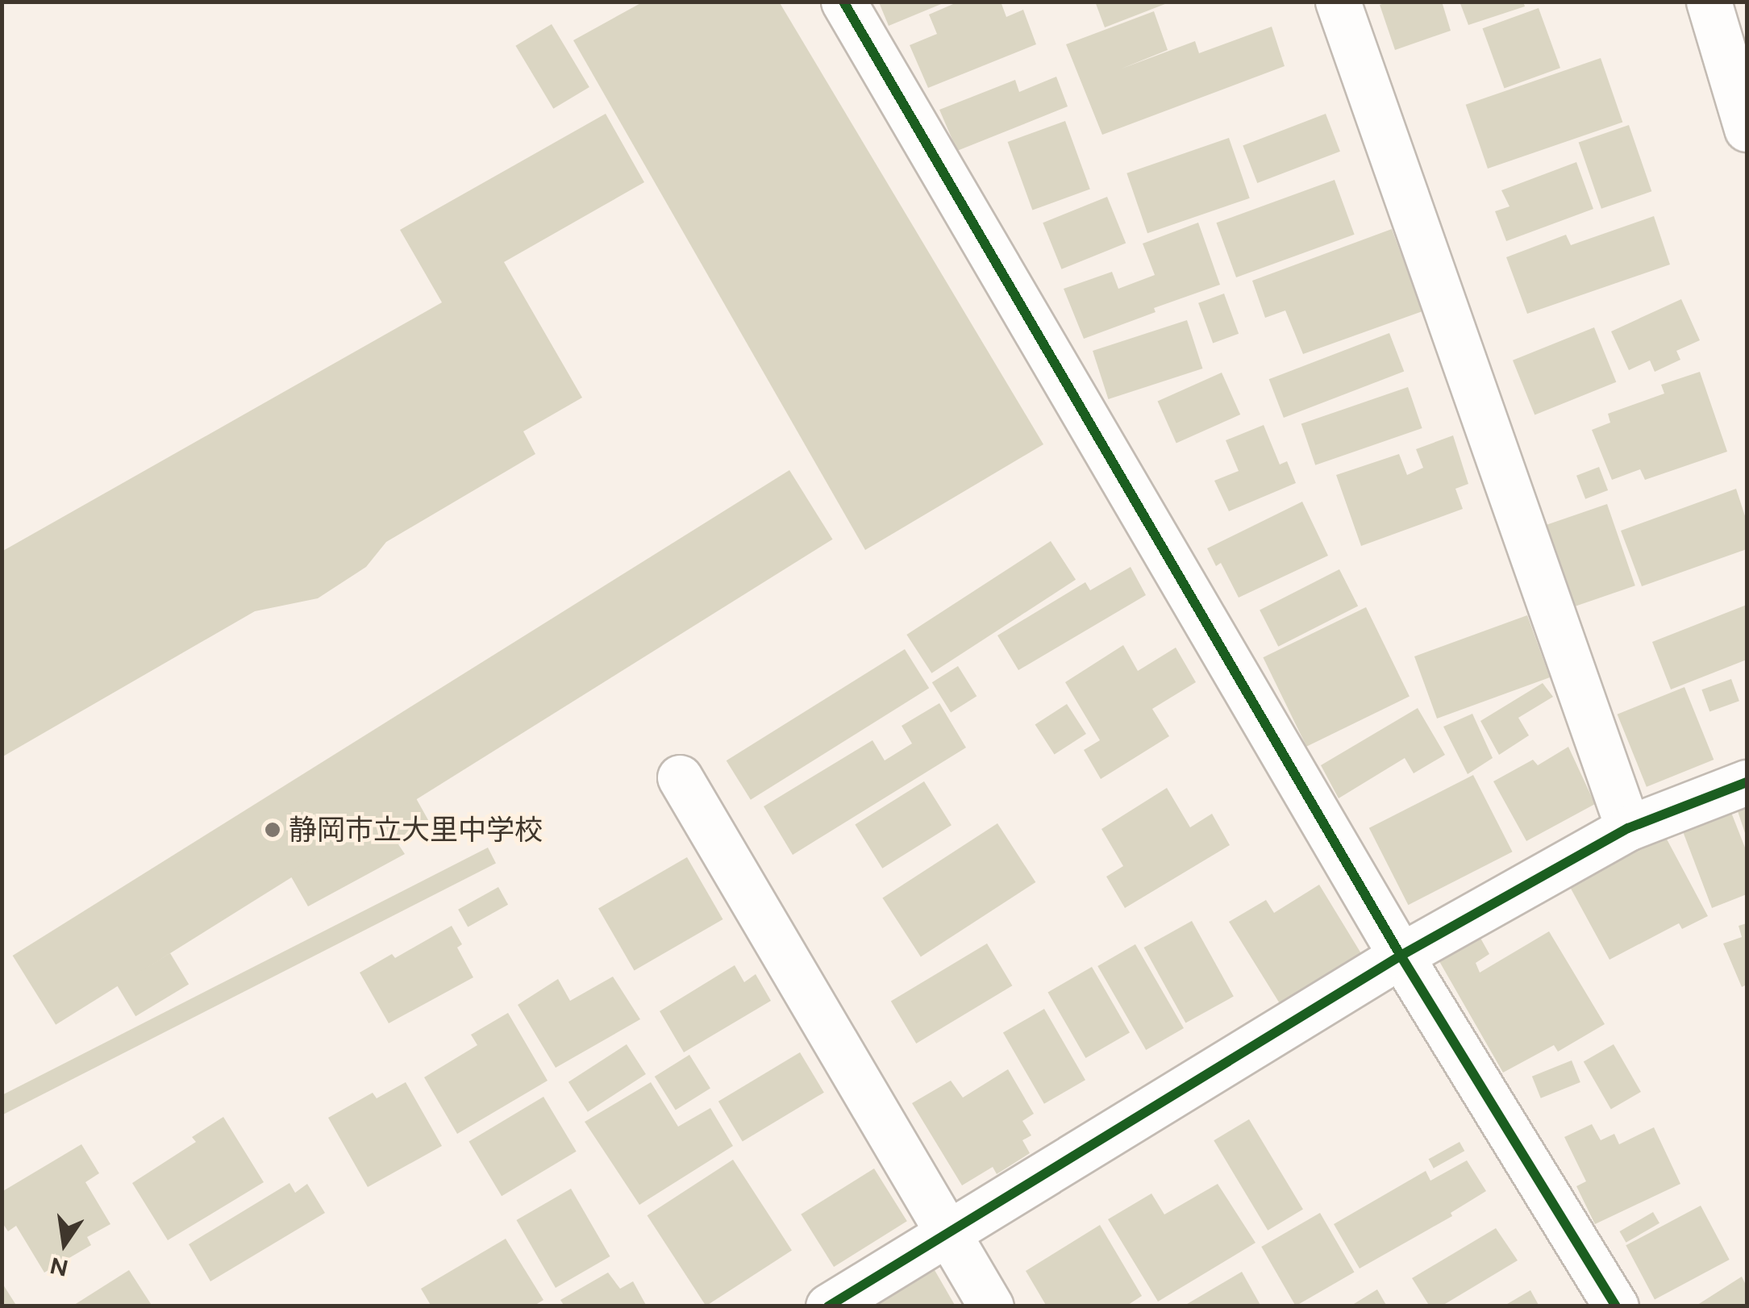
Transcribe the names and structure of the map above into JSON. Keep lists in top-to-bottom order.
{
  "places": ["静岡市立大里中学校"],
  "north": "bottom"
}
